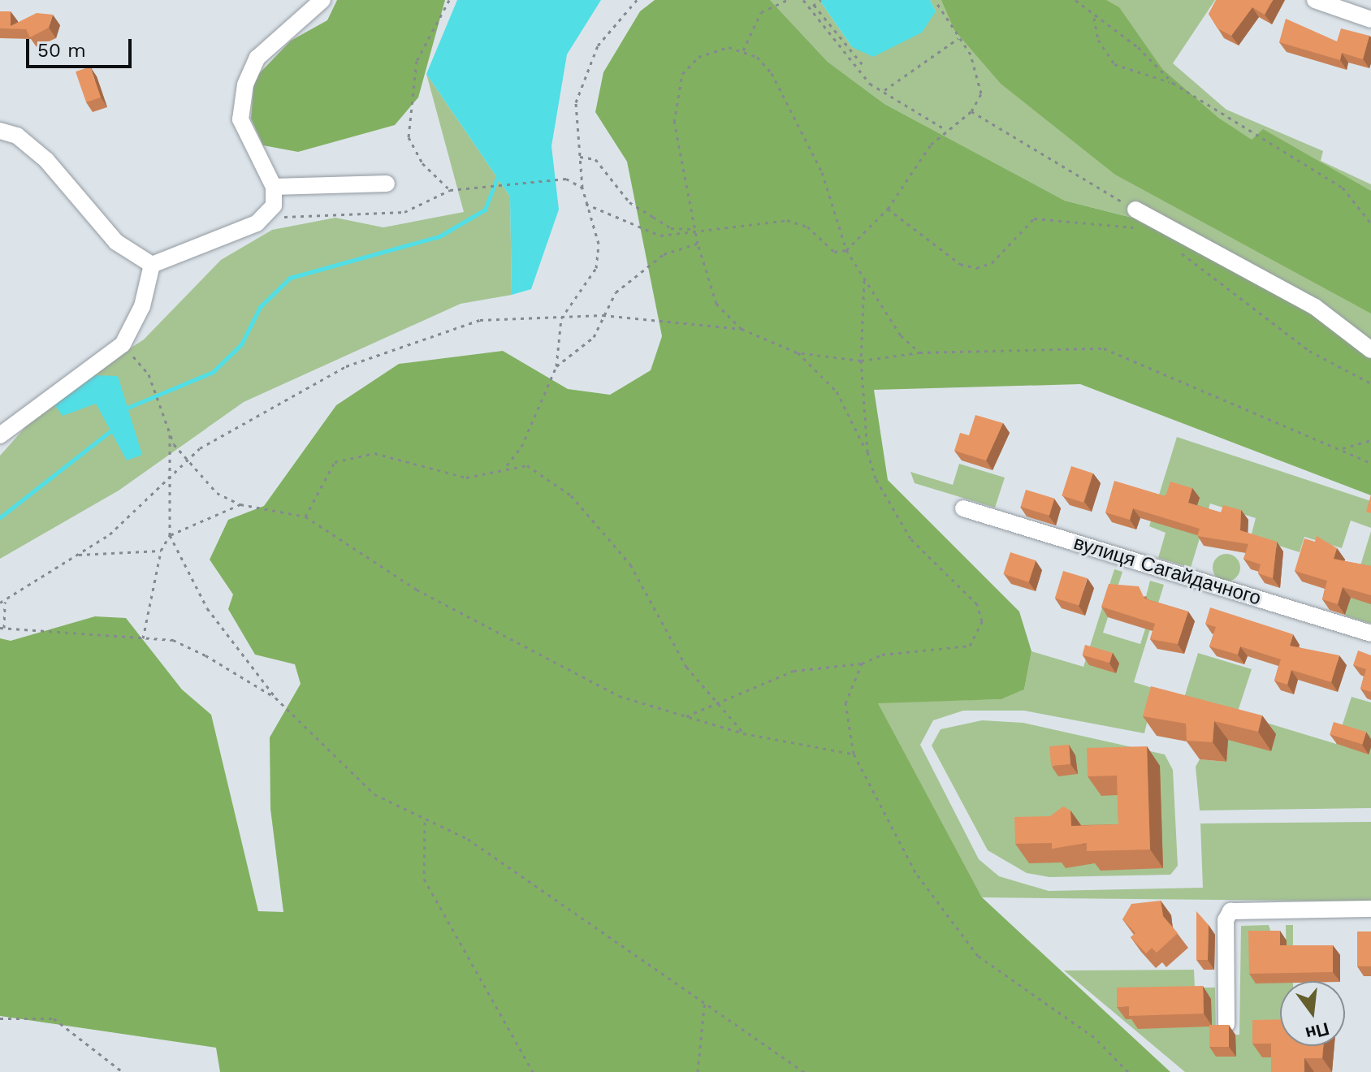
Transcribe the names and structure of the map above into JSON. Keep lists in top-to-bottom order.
{
  "streets": {
    "street": ["вулиця Сагайдачного"]
  },
  "scale_bar": "50 m",
  "north": "bottom"
}
